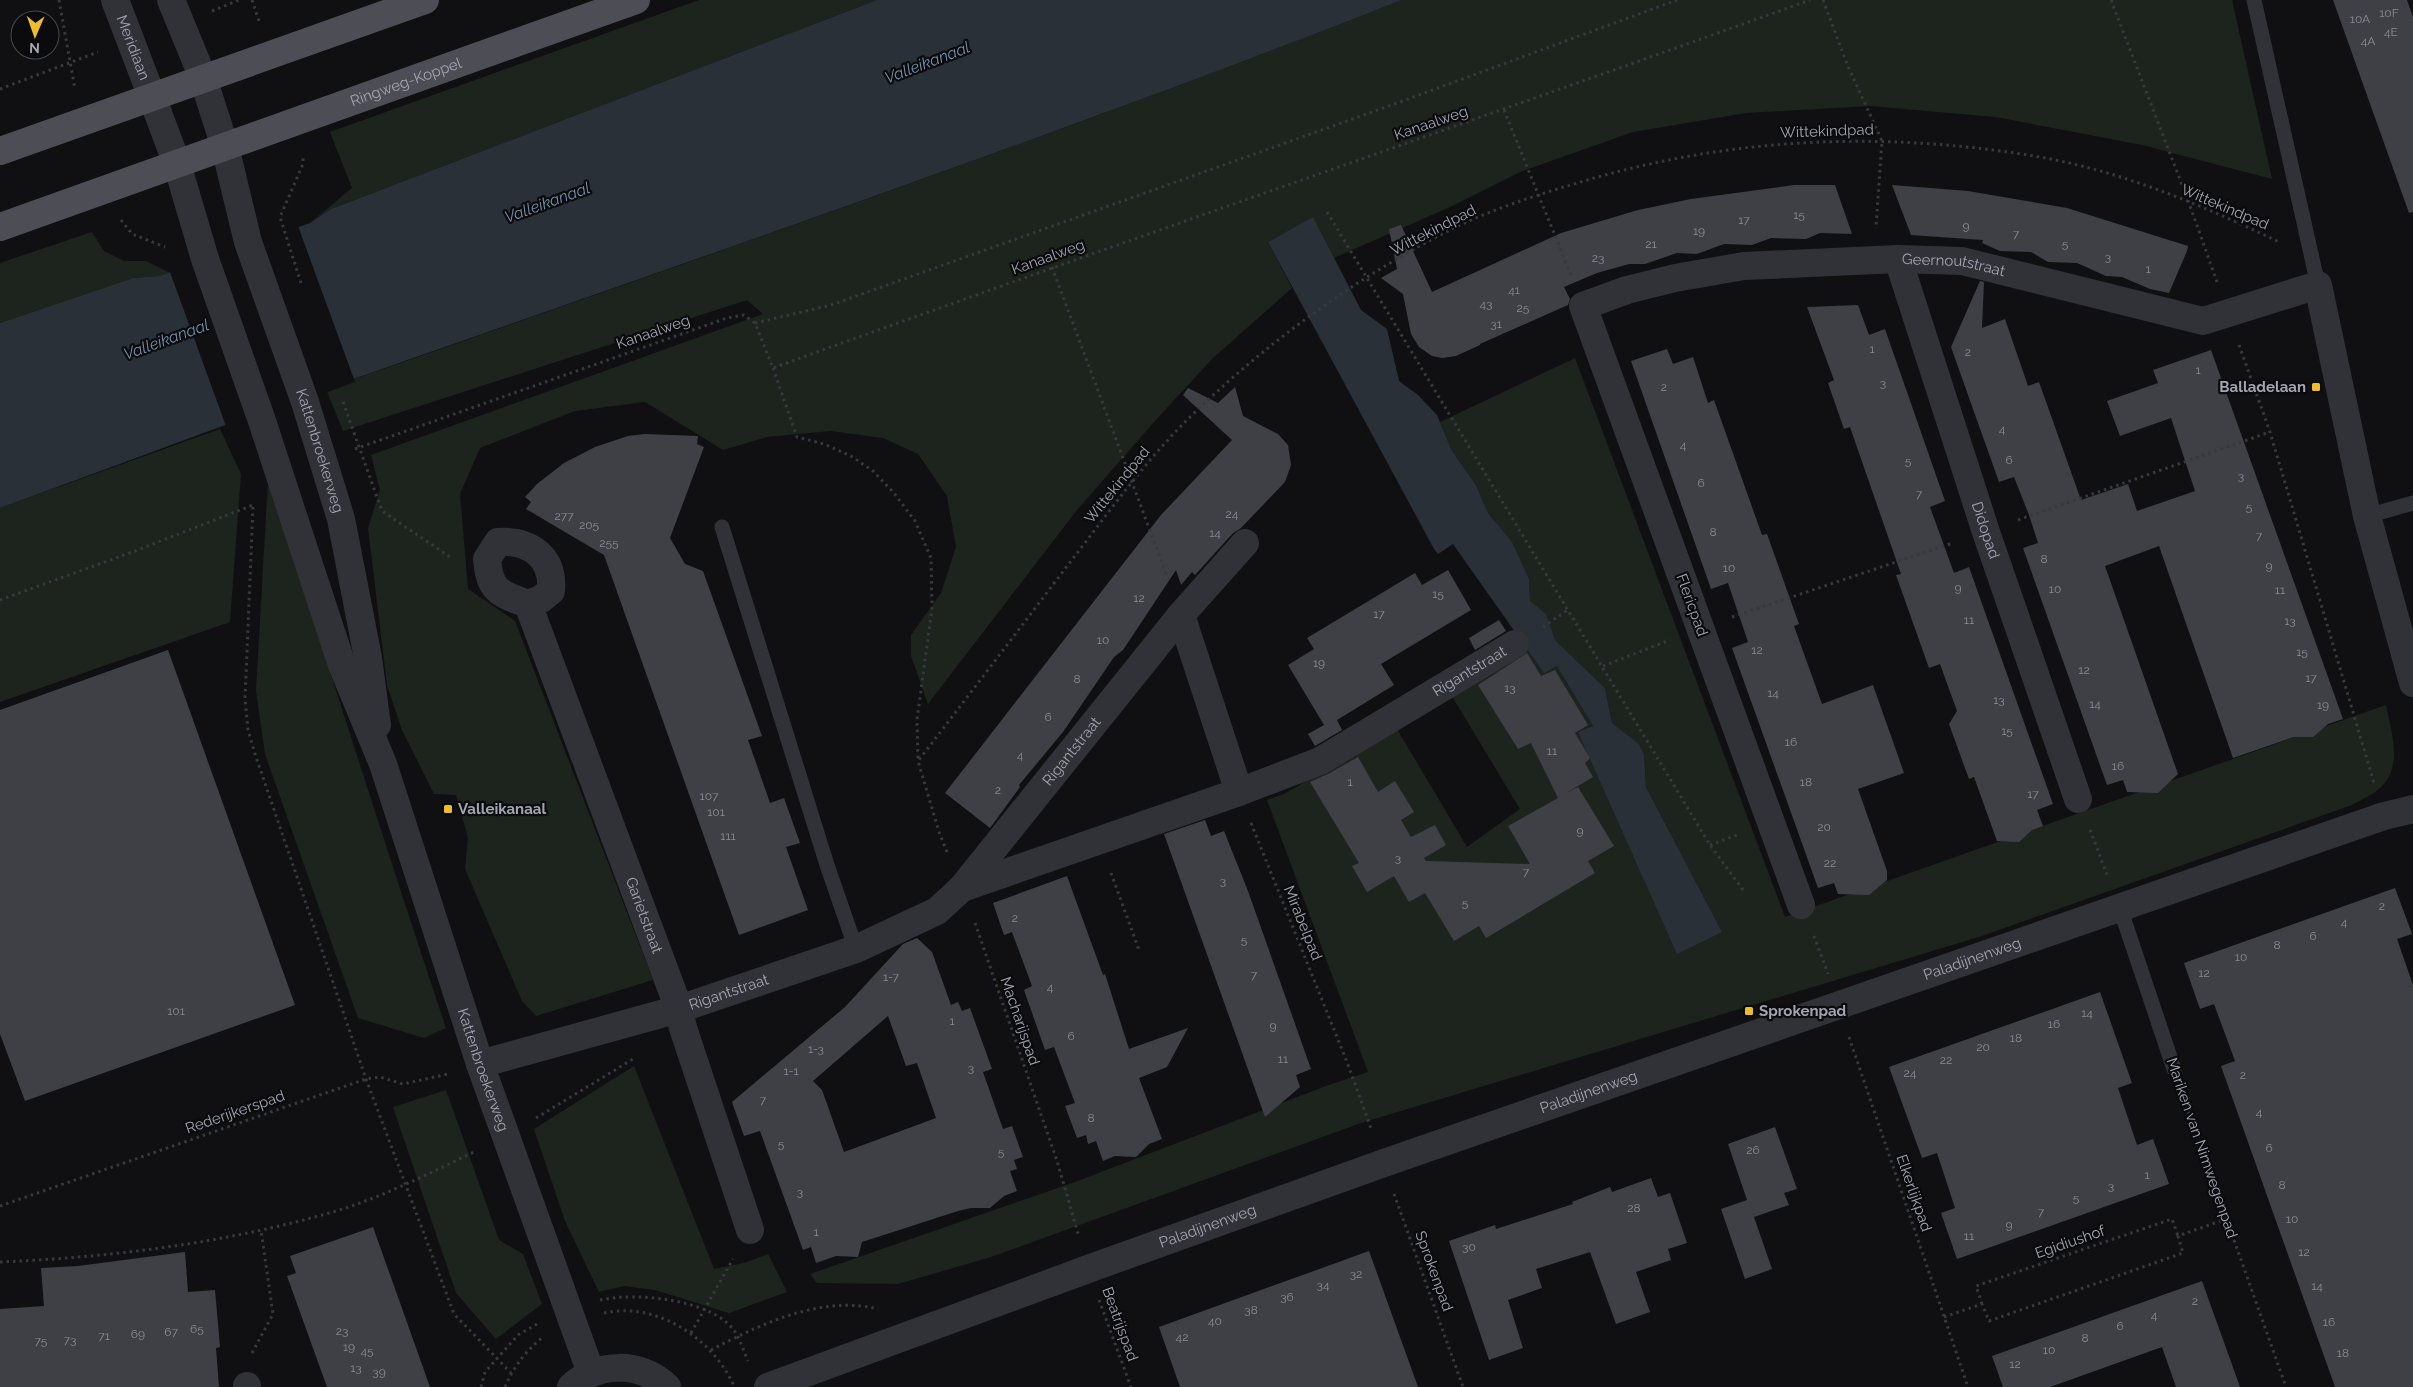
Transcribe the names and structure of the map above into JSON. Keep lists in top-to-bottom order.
{
  "streets": {
    "main road": ["Ringweg-Koppel"],
    "street": [
      "Meridiaan",
      "Geernoutstraat",
      "Kattenbroekerweg",
      "Didopad",
      "Flericpad",
      "Rigantstraat",
      "Garietstraat",
      "Paladijnenweg"
    ],
    "lane": ["Mariken van Nimwegenpad"],
    "path": [
      "Kanaalweg",
      "Wittekindpad",
      "Mirabelpad",
      "Macharijspad",
      "Rederijkerspad",
      "Elkerlijkpad",
      "Egidiushof",
      "Sprokenpad",
      "Beatrijspad"
    ]
  },
  "crossings": [
    ["Ringweg-Koppel", "Kattenbroekerweg"],
    ["Kanaalweg", "Kattenbroekerweg"],
    ["Geernoutstraat", "Didopad"],
    ["Geernoutstraat", "Flericpad"],
    ["Kattenbroekerweg", "Rigantstraat"],
    ["Kattenbroekerweg", "Rederijkerspad"],
    ["Flericpad", "Elkerlijkpad"],
    ["Rigantstraat", "Garietstraat"],
    ["Rigantstraat", "Mirabelpad"],
    ["Rigantstraat", "Macharijspad"],
    ["Rigantstraat", "Rederijkerspad"],
    ["Mirabelpad", "Paladijnenweg"],
    ["Mirabelpad", "Sprokenpad"],
    ["Paladijnenweg", "Macharijspad"],
    ["Paladijnenweg", "Mariken van Nimwegenpad"],
    ["Paladijnenweg", "Elkerlijkpad"],
    ["Paladijnenweg", "Sprokenpad"],
    ["Paladijnenweg", "Beatrijspad"],
    ["Macharijspad", "Beatrijspad"]
  ],
  "water": ["Valleikanaal"],
  "places": {
    "transit": ["Balladelaan", "Valleikanaal", "Sprokenpad"]
  },
  "house_numbers": [
    "10F",
    "10A",
    "4E",
    "4A",
    "15",
    "17",
    "9",
    "19",
    "7",
    "21",
    "5",
    "3",
    "23",
    "1",
    "41",
    "43",
    "25",
    "31",
    "1",
    "2",
    "1",
    "3",
    "2",
    "4",
    "4",
    "6",
    "5",
    "3",
    "6",
    "7",
    "5",
    "24",
    "277",
    "205",
    "8",
    "14",
    "7",
    "255",
    "8",
    "9",
    "10",
    "9",
    "10",
    "11",
    "15",
    "12",
    "17",
    "11",
    "13",
    "10",
    "12",
    "15",
    "19",
    "12",
    "17",
    "8",
    "13",
    "14",
    "13",
    "14",
    "19",
    "6",
    "15",
    "16",
    "11",
    "4",
    "16",
    "1",
    "18",
    "2",
    "17",
    "107",
    "101",
    "20",
    "9",
    "111",
    "3",
    "22",
    "7",
    "3",
    "5",
    "2",
    "2",
    "4",
    "6",
    "5",
    "8",
    "10",
    "12",
    "7",
    "1-7",
    "4",
    "101",
    "14",
    "1",
    "16",
    "9",
    "6",
    "18",
    "20",
    "1-3",
    "11",
    "22",
    "3",
    "1-1",
    "24",
    "2",
    "7",
    "4",
    "8",
    "5",
    "6",
    "26",
    "5",
    "1",
    "8",
    "3",
    "3",
    "5",
    "28",
    "7",
    "10",
    "9",
    "1",
    "11",
    "30",
    "12",
    "32",
    "34",
    "14",
    "36",
    "2",
    "38",
    "4",
    "40",
    "16",
    "6",
    "65",
    "23",
    "67",
    "69",
    "71",
    "42",
    "8",
    "73",
    "75",
    "19",
    "10",
    "45",
    "18",
    "12",
    "13",
    "39"
  ],
  "north": "bottom"
}
